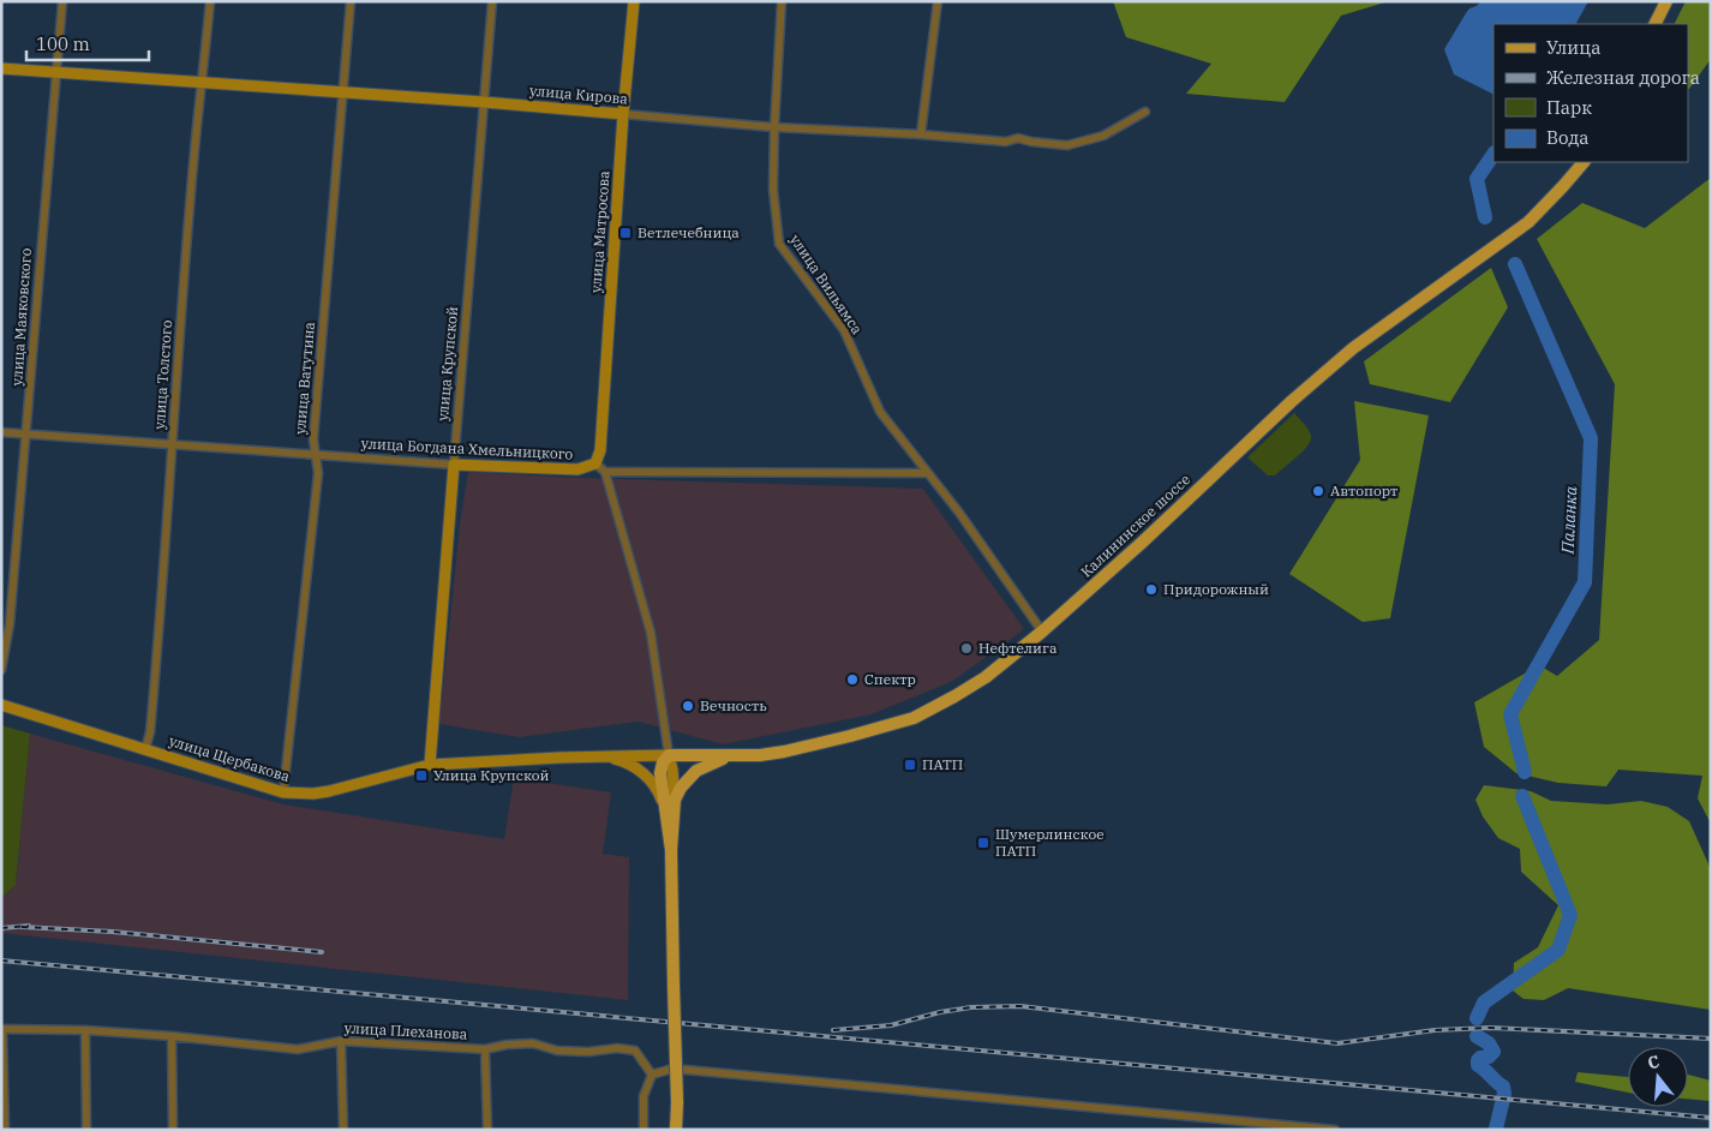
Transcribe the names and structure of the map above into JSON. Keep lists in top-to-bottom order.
{
  "streets": {
    "main road": ["Калининское шоссе"],
    "street": [
      "улица Кирова",
      "улица Матросова",
      "улица Вильямса",
      "улица Маяковского",
      "улица Крупской",
      "улица Толстого",
      "улица Ватутина",
      "улица Богдана Хмельницкого",
      "улица Щербакова",
      "улица Плеханова"
    ]
  },
  "crossings": [
    ["улица Кирова", "улица Матросова"],
    ["улица Кирова", "улица Вильямса"],
    ["улица Кирова", "улица Маяковского"],
    ["улица Кирова", "улица Крупской"],
    ["улица Кирова", "улица Толстого"],
    ["улица Кирова", "улица Ватутина"],
    ["улица Матросова", "улица Богдана Хмельницкого"],
    ["улица Вильямса", "Калининское шоссе"],
    ["улица Маяковского", "улица Богдана Хмельницкого"],
    ["улица Крупской", "улица Богдана Хмельницкого"],
    ["улица Крупской", "улица Щербакова"],
    ["улица Толстого", "улица Богдана Хмельницкого"],
    ["улица Толстого", "улица Щербакова"],
    ["улица Ватутина", "улица Богдана Хмельницкого"],
    ["улица Ватутина", "улица Щербакова"],
    ["Калининское шоссе", "улица Щербакова"]
  ],
  "water": ["Паланка"],
  "places": {
    "transit": [
      "Ветлечебница",
      "ПАТП",
      "Улица Крупской",
      "Шумерлинское ПАТП"
    ],
    "other": [
      "Автопорт",
      "Придорожный",
      "Нефтелига",
      "Спектр",
      "Вечность"
    ]
  },
  "legend": [
    "Улица",
    "Железная дорога",
    "Парк",
    "Вода"
  ],
  "scale_bar": "100 m",
  "north": "top"
}
